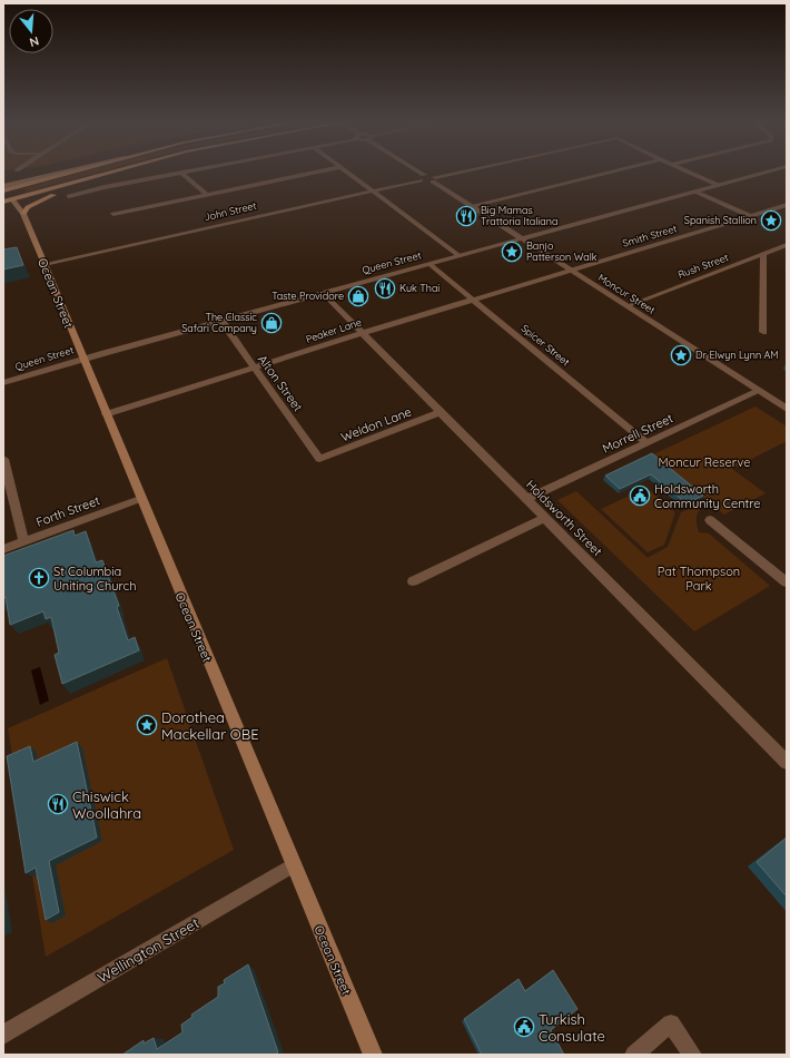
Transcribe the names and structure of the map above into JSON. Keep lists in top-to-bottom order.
{
  "streets": {
    "main road": ["Ocean Street"],
    "street": [
      "John Street",
      "Smith Street",
      "Queen Street",
      "Rush Street",
      "Moncur Street",
      "Peaker Lane",
      "Spicer Street",
      "Alton Street",
      "Weldon Lane",
      "Morrell Street",
      "Forth Street",
      "Holdsworth Street",
      "Wellington Street"
    ]
  },
  "crossings": [
    ["John Street", "Ocean Street"],
    ["Smith Street", "Moncur Street"],
    ["Smith Street", "Peaker Lane"],
    ["Queen Street", "Ocean Street"],
    ["Queen Street", "Moncur Street"],
    ["Queen Street", "Spicer Street"],
    ["Queen Street", "Alton Street"],
    ["Queen Street", "Holdsworth Street"],
    ["Rush Street", "Moncur Street"],
    ["Ocean Street", "Peaker Lane"],
    ["Ocean Street", "Forth Street"],
    ["Ocean Street", "Wellington Street"],
    ["Moncur Street", "Peaker Lane"],
    ["Moncur Street", "Morrell Street"],
    ["Peaker Lane", "Spicer Street"],
    ["Peaker Lane", "Alton Street"],
    ["Peaker Lane", "Holdsworth Street"],
    ["Spicer Street", "Morrell Street"],
    ["Alton Street", "Weldon Lane"],
    ["Weldon Lane", "Holdsworth Street"],
    ["Morrell Street", "Holdsworth Street"]
  ],
  "parks": ["Moncur Reserve", "Pat Thompson Park"],
  "places": {
    "restaurant": ["Big Mamas Trattoria Italiana", "Kuk Thai", "Chiswick Woollahra"],
    "place": [
      "Spanish Stallion",
      "Banjo Patterson Walk",
      "Dr Elwyn Lynn AM",
      "Dorothea Mackellar OBE"
    ],
    "shop": ["Taste Providore", "The Classic Safari Company"],
    "public building": ["Holdsworth Community Centre", "Turkish Consulate"],
    "church": ["St Columbia Uniting Church"]
  },
  "north": "bottom"
}
